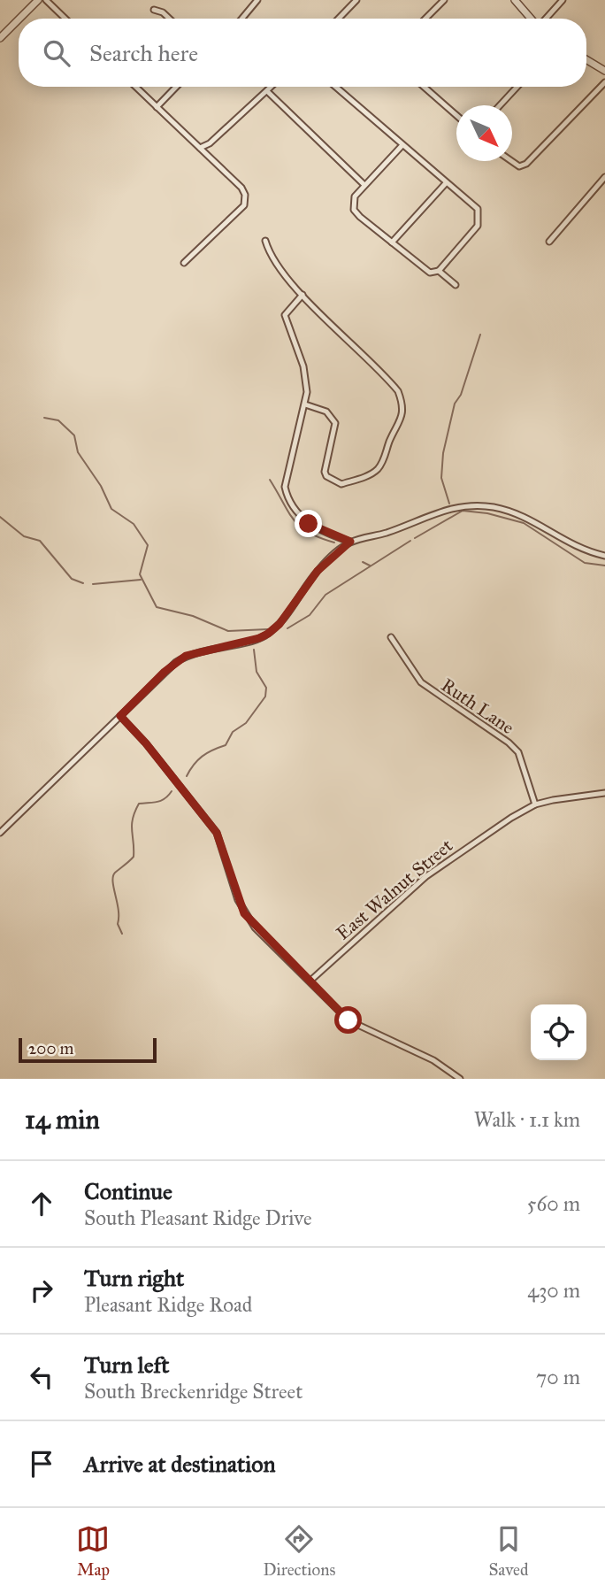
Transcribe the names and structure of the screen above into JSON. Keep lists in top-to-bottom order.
{
  "streets": {
    "street": ["Ruth Lane", "East Walnut Street"]
  },
  "crossings": [
    ["Ruth Lane", "East Walnut Street"]
  ],
  "scale_bar": "200 m",
  "north": "bottom right",
  "page": {
    "search": "Search here",
    "scale": "200 m",
    "heading": ["14 min", "Walk · 1.1 km"],
    "list": [
      ["Continue", "South Pleasant Ridge Drive", "560 m"],
      ["Turn right", "Pleasant Ridge Road", "430 m"],
      ["Turn left", "South Breckenridge Street", "70 m"],
      "Arrive at destination"
    ],
    "nav": ["Map", "Directions", "Saved"]
  }
}
